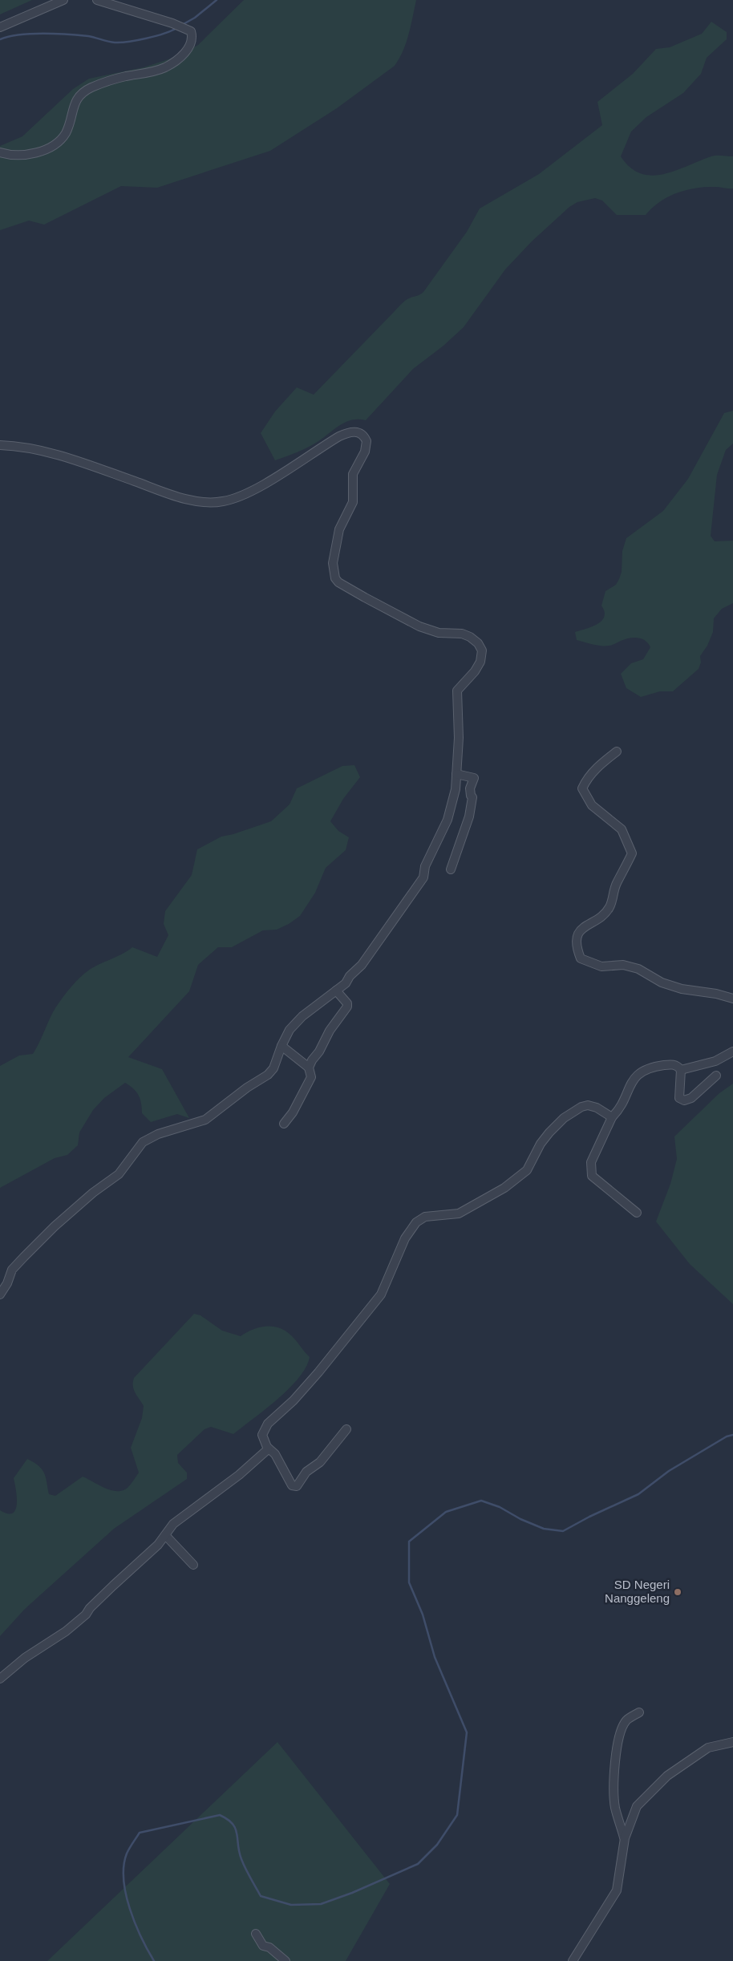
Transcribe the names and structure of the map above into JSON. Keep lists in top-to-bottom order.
{
  "places": ["SD Negeri Nanggeleng"]
}
